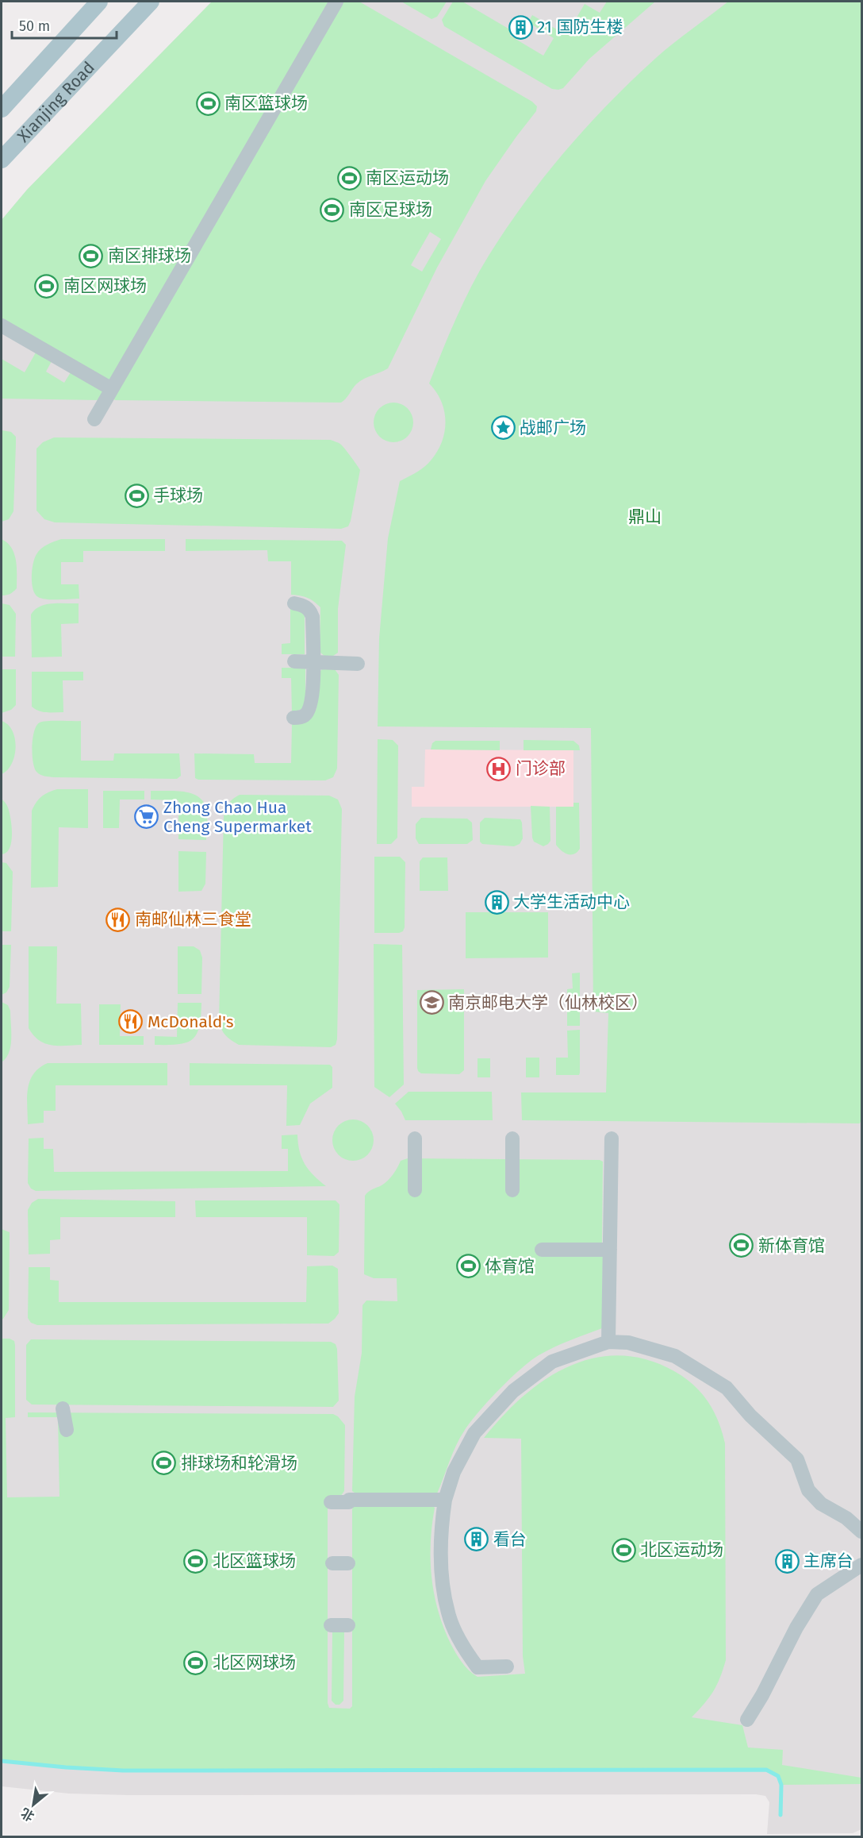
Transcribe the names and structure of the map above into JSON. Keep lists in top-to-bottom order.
{
  "streets": {
    "main road": ["Xianjing Road"]
  },
  "parks": ["鼎山"],
  "places": {
    "building": [
      "21 国防生楼",
      "大学生活动中心",
      "看台",
      "主席台"
    ],
    "sports": [
      "南区篮球场",
      "南区运动场",
      "南区足球场",
      "南区排球场",
      "南区网球场",
      "手球场",
      "新体育馆",
      "体育馆",
      "排球场和轮滑场",
      "北区运动场",
      "北区篮球场",
      "北区网球场"
    ],
    "place": ["战邮广场"],
    "hospital": ["门诊部"],
    "supermarket": ["Zhong Chao Hua Cheng Supermarket"],
    "restaurant": ["南邮仙林三食堂", "McDonald's"],
    "school or university": ["南京邮电大学（仙林校区）"]
  },
  "scale_bar": "50 m",
  "north": "bottom left"
}
